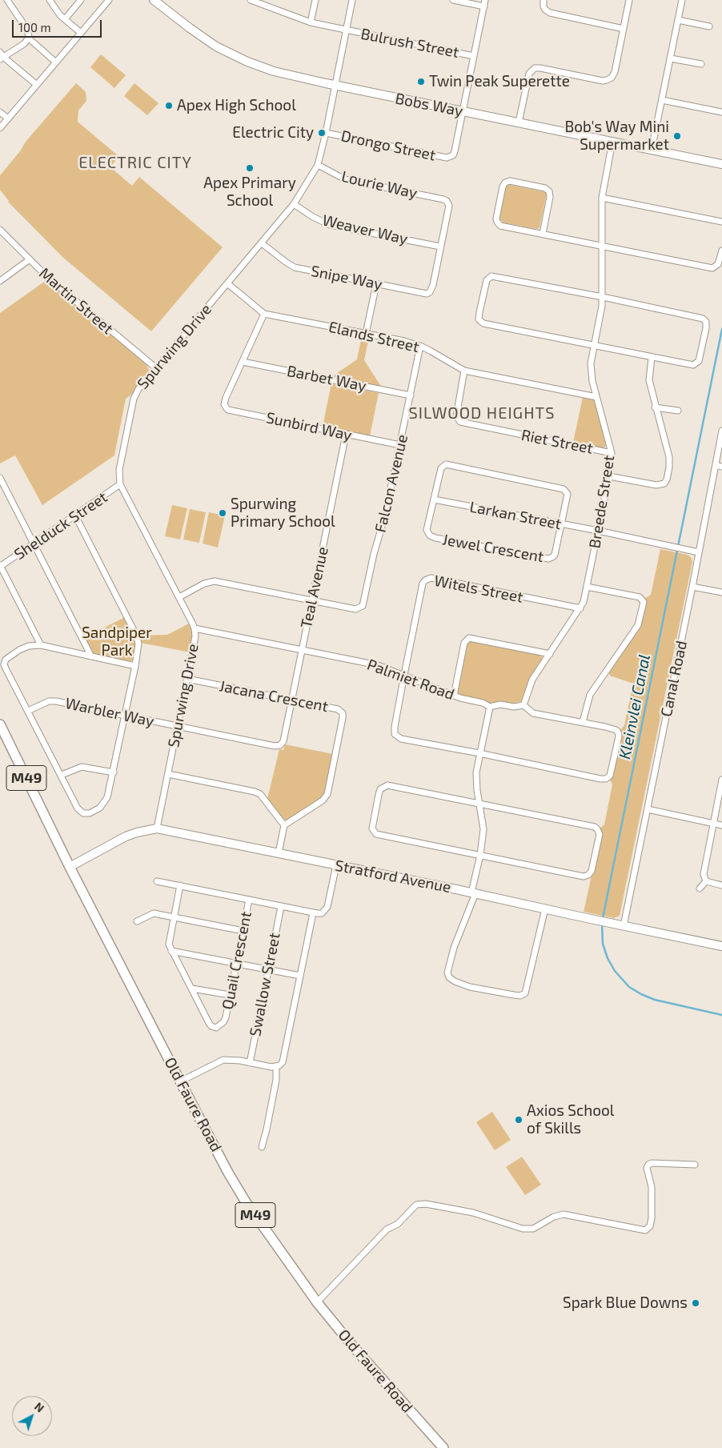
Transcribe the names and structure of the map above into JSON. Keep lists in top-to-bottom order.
{
  "streets": {
    "main road": ["M49", "Old Faure Road"],
    "street": [
      "Bulrush Street",
      "Bobs Way",
      "Drongo Street",
      "Lourie Way",
      "Weaver Way",
      "Snipe Way",
      "Martin Street",
      "Elands Street",
      "Spurwing Drive",
      "Barbet Way",
      "Sunbird Way",
      "Riet Street",
      "Falcon Avenue",
      "Breede Street",
      "Larkan Street",
      "Shelduck Street",
      "Jewel Crescent",
      "Teal Avenue",
      "Witels Street",
      "Canal Road",
      "Palmiet Road",
      "Jacana Crescent",
      "Warbler Way",
      "Stratford Avenue",
      "Quail Crescent",
      "Swallow Street"
    ]
  },
  "crossings": [
    ["Bulrush Street", "Spurwing Drive"],
    ["Bobs Way", "Drongo Street"],
    ["Bobs Way", "Spurwing Drive"],
    ["Bobs Way", "Breede Street"],
    ["Drongo Street", "Spurwing Drive"],
    ["Lourie Way", "Weaver Way"],
    ["Lourie Way", "Snipe Way"],
    ["Lourie Way", "Spurwing Drive"],
    ["Weaver Way", "Snipe Way"],
    ["Weaver Way", "Spurwing Drive"],
    ["Snipe Way", "Spurwing Drive"],
    ["Martin Street", "Spurwing Drive"],
    ["Elands Street", "Spurwing Drive"],
    ["Elands Street", "Riet Street"],
    ["Elands Street", "Falcon Avenue"],
    ["Elands Street", "Breede Street"],
    ["Spurwing Drive", "Shelduck Street"],
    ["Spurwing Drive", "Palmiet Road"],
    ["Spurwing Drive", "Jacana Crescent"],
    ["Spurwing Drive", "Warbler Way"],
    ["Spurwing Drive", "Stratford Avenue"],
    ["Barbet Way", "Sunbird Way"],
    ["Barbet Way", "Falcon Avenue"],
    ["Sunbird Way", "Falcon Avenue"],
    ["Sunbird Way", "Teal Avenue"],
    ["Riet Street", "Breede Street"],
    ["Falcon Avenue", "Teal Avenue"],
    ["Breede Street", "Larkan Street"],
    ["Breede Street", "Witels Street"],
    ["Breede Street", "Palmiet Road"],
    ["Larkan Street", "Jewel Crescent"],
    ["Larkan Street", "Canal Road"],
    ["Teal Avenue", "Palmiet Road"],
    ["Teal Avenue", "Jacana Crescent"],
    ["Teal Avenue", "Warbler Way"],
    ["Witels Street", "Palmiet Road"],
    ["Canal Road", "Stratford Avenue"],
    ["Stratford Avenue", "Old Faure Road"]
  ],
  "districts": ["ELECTRIC CITY", "SILWOOD HEIGHTS"],
  "water": ["Kleinvlei Canal"],
  "parks": ["Sandpiper Park"],
  "places": [
    "Twin Peak Superette",
    "Apex High School",
    "Electric City",
    "Bob's Way Mini Supermarket",
    "Apex Primary School",
    "Spurwing Primary School",
    "Axios School of Skills",
    "Spark Blue Downs"
  ],
  "scale_bar": "100 m",
  "north": "top right"
}
